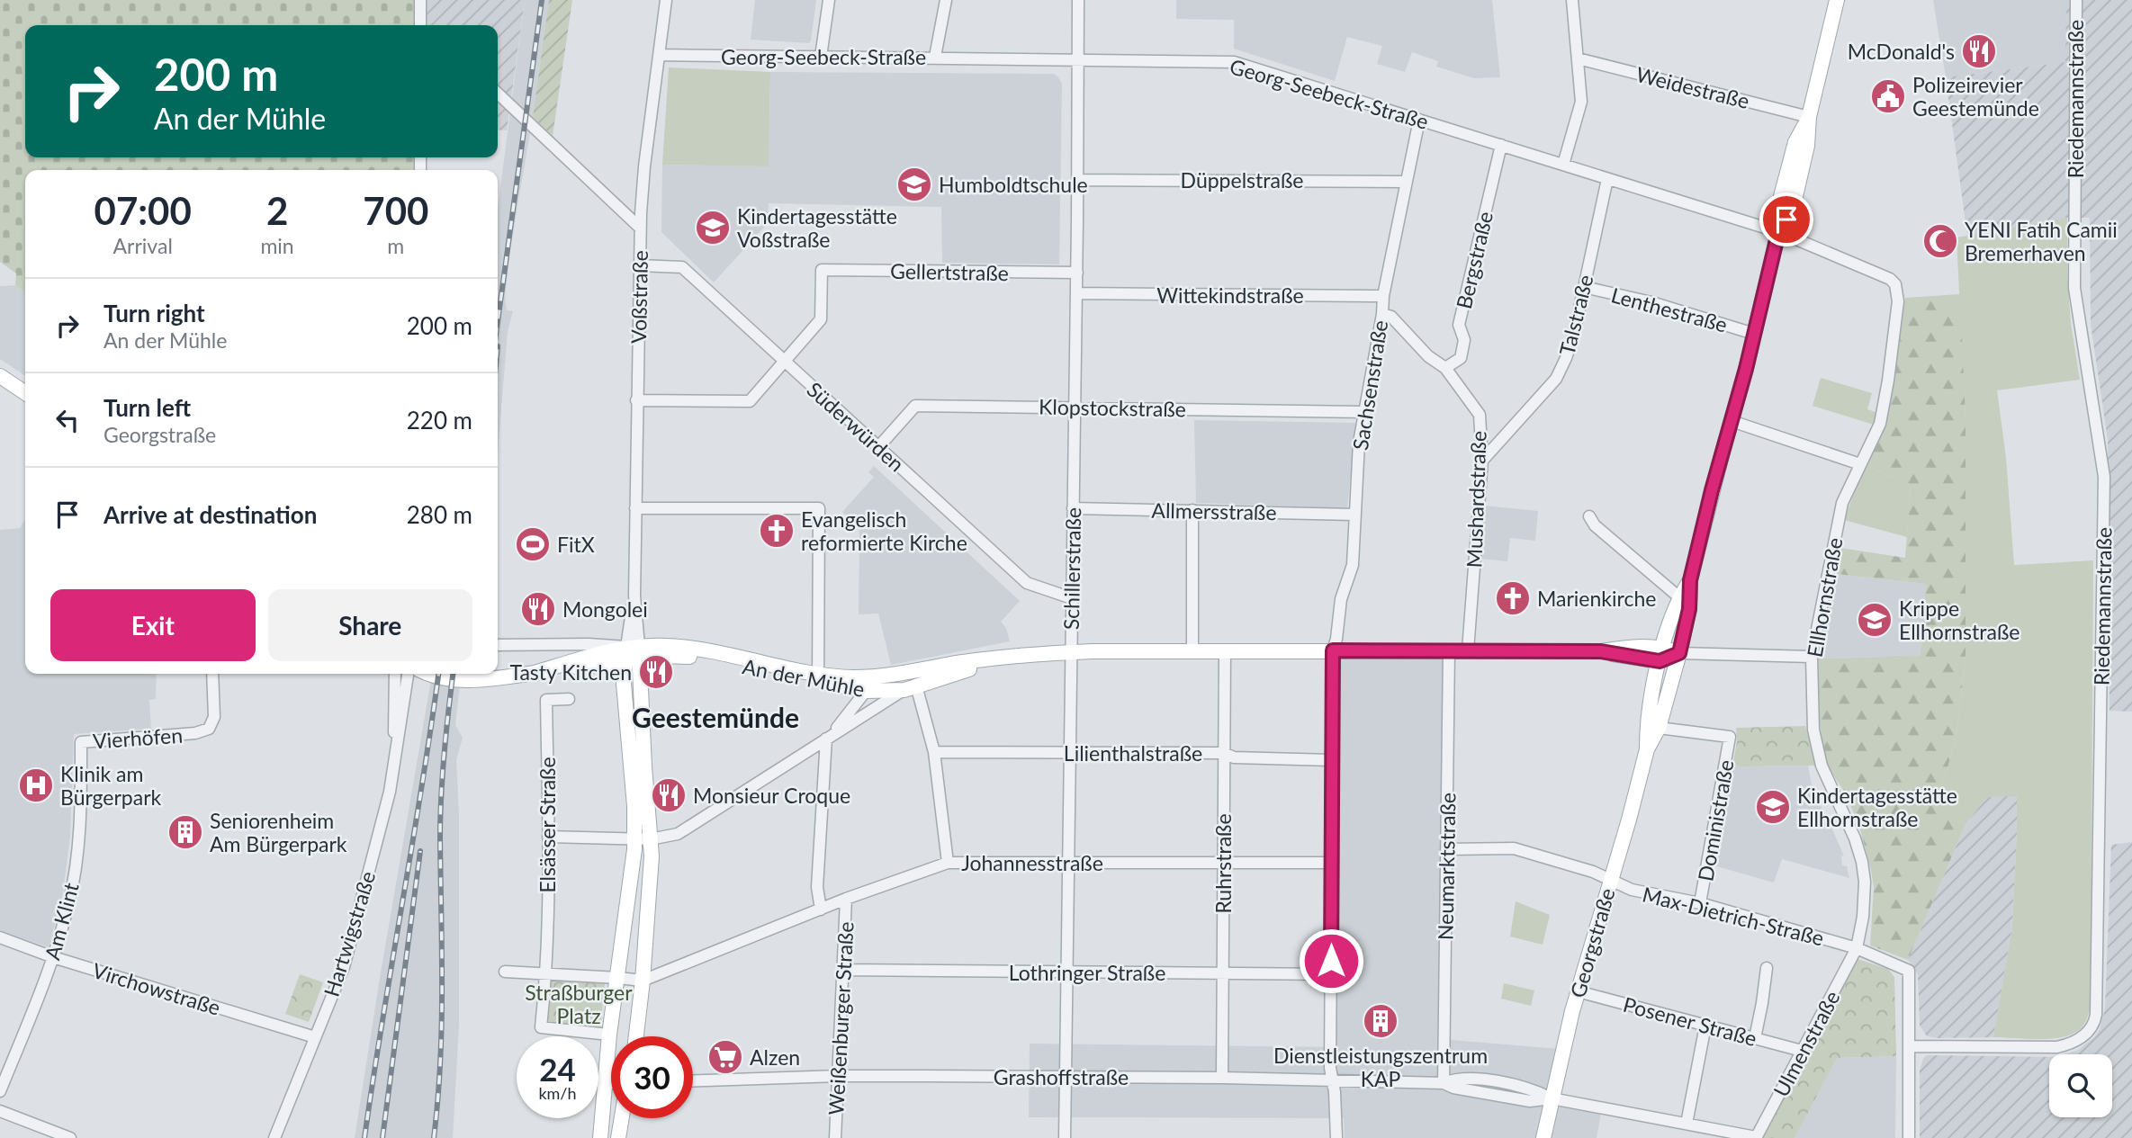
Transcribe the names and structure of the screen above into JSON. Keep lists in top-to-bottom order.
{
  "streets": {
    "main road": ["An der Mühle", "Georgstraße"],
    "street": [
      "Georg-Seebeck-Straße",
      "Weidestraße",
      "Riedemannstraße",
      "Düppelstraße",
      "Bergstraße",
      "Gellertstraße",
      "Wittekindstraße",
      "Voßstraße",
      "Lenthestraße",
      "Talstraße",
      "Sachsenstraße",
      "Klopstockstraße",
      "Süderwürden",
      "Mushardstraße",
      "Allmersstraße",
      "Schillerstraße",
      "Ellhornstraße",
      "Vierhöfen",
      "Lilienthalstraße",
      "Doministraße",
      "Elsässer Straße",
      "Johannesstraße",
      "Ruhrstraße",
      "Neumarktstraße",
      "Max-Dietrich-Straße",
      "Am Klint",
      "Hartwigstraße",
      "Lothringer Straße",
      "Virchowstraße",
      "Weißenburger Straße",
      "Posener Straße",
      "Ulmenstraße",
      "Grashoffstraße"
    ]
  },
  "crossings": [
    ["Georg-Seebeck-Straße", "Bergstraße"],
    ["Georg-Seebeck-Straße", "Voßstraße"],
    ["Georg-Seebeck-Straße", "Talstraße"],
    ["Georg-Seebeck-Straße", "Sachsenstraße"],
    ["Georg-Seebeck-Straße", "Schillerstraße"],
    ["Georg-Seebeck-Straße", "Ellhornstraße"],
    ["Georg-Seebeck-Straße", "Georgstraße"],
    ["Weidestraße", "Georgstraße"],
    ["Riedemannstraße", "Max-Dietrich-Straße"],
    ["Düppelstraße", "Sachsenstraße"],
    ["Düppelstraße", "Schillerstraße"],
    ["Bergstraße", "Mushardstraße"],
    ["Gellertstraße", "Süderwürden"],
    ["Gellertstraße", "Schillerstraße"],
    ["Wittekindstraße", "Sachsenstraße"],
    ["Wittekindstraße", "Schillerstraße"],
    ["Voßstraße", "Süderwürden"],
    ["Voßstraße", "An der Mühle"],
    ["Lenthestraße", "Talstraße"],
    ["Lenthestraße", "Georgstraße"],
    ["Talstraße", "Mushardstraße"],
    ["Sachsenstraße", "Klopstockstraße"],
    ["Sachsenstraße", "Mushardstraße"],
    ["Sachsenstraße", "Allmersstraße"],
    ["Sachsenstraße", "An der Mühle"],
    ["Sachsenstraße", "Lilienthalstraße"],
    ["Sachsenstraße", "Johannesstraße"],
    ["Sachsenstraße", "Lothringer Straße"],
    ["Sachsenstraße", "Grashoffstraße"],
    ["Klopstockstraße", "Süderwürden"],
    ["Klopstockstraße", "Schillerstraße"],
    ["Süderwürden", "Schillerstraße"],
    ["Mushardstraße", "An der Mühle"],
    ["Allmersstraße", "Schillerstraße"],
    ["Schillerstraße", "An der Mühle"],
    ["Schillerstraße", "Lilienthalstraße"],
    ["Schillerstraße", "Johannesstraße"],
    ["Schillerstraße", "Lothringer Straße"],
    ["Schillerstraße", "Grashoffstraße"],
    ["Ellhornstraße", "Max-Dietrich-Straße"],
    ["Ellhornstraße", "Ulmenstraße"],
    ["An der Mühle", "Ruhrstraße"],
    ["An der Mühle", "Neumarktstraße"],
    ["An der Mühle", "Georgstraße"],
    ["Vierhöfen", "Am Klint"],
    ["Lilienthalstraße", "Ruhrstraße"],
    ["Doministraße", "Max-Dietrich-Straße"],
    ["Doministraße", "Georgstraße"],
    ["Johannesstraße", "Ruhrstraße"],
    ["Johannesstraße", "Weißenburger Straße"],
    ["Ruhrstraße", "Lothringer Straße"],
    ["Ruhrstraße", "Grashoffstraße"],
    ["Neumarktstraße", "Max-Dietrich-Straße"],
    ["Neumarktstraße", "Grashoffstraße"],
    ["Max-Dietrich-Straße", "Georgstraße"],
    ["Max-Dietrich-Straße", "Ulmenstraße"],
    ["Am Klint", "Virchowstraße"],
    ["Hartwigstraße", "Virchowstraße"],
    ["Georgstraße", "Posener Straße"],
    ["Georgstraße", "Grashoffstraße"],
    ["Lothringer Straße", "Weißenburger Straße"],
    ["Weißenburger Straße", "Grashoffstraße"],
    ["Posener Straße", "Ulmenstraße"],
    ["Ulmenstraße", "Grashoffstraße"]
  ],
  "districts": ["Geestemünde"],
  "parks": ["Straßburger Platz"],
  "places": {
    "restaurant": [
      "McDonald's",
      "Mongolei",
      "Tasty Kitchen",
      "Monsieur Croque"
    ],
    "public building": ["Polizeirevier Geestemünde"],
    "school or university": [
      "Humboldtschule",
      "Kindertagesstätte Voßstraße",
      "Krippe Ellhornstraße",
      "Kindertagesstätte Ellhornstraße"
    ],
    "mosque": ["YENI Fatih Camii Bremerhaven"],
    "church": ["Evangelisch reformierte Kirche", "Marienkirche"],
    "sports": ["FitX"],
    "hospital": ["Klinik am Bürgerpark"],
    "building": ["Seniorenheim Am Bürgerpark", "Dienstleistungszentrum KAP"],
    "supermarket": ["Alzen"]
  },
  "page": {
    "turn": ["200 m", "An der Mühle"],
    "eta": [
      "07:00",
      "Arrival",
      "2",
      "min",
      "700",
      "m"
    ],
    "list": [
      {
        "name": "Turn right",
        "note": "An der Mühle",
        "value": "200 m"
      },
      {
        "name": "Turn left",
        "note": "Georgstraße",
        "value": "220 m"
      },
      {
        "name": "Arrive at destination",
        "value": "280 m"
      }
    ],
    "buttons": ["Exit", "Share"],
    "speed": "24 km/h",
    "limit": "30"
  }
}
